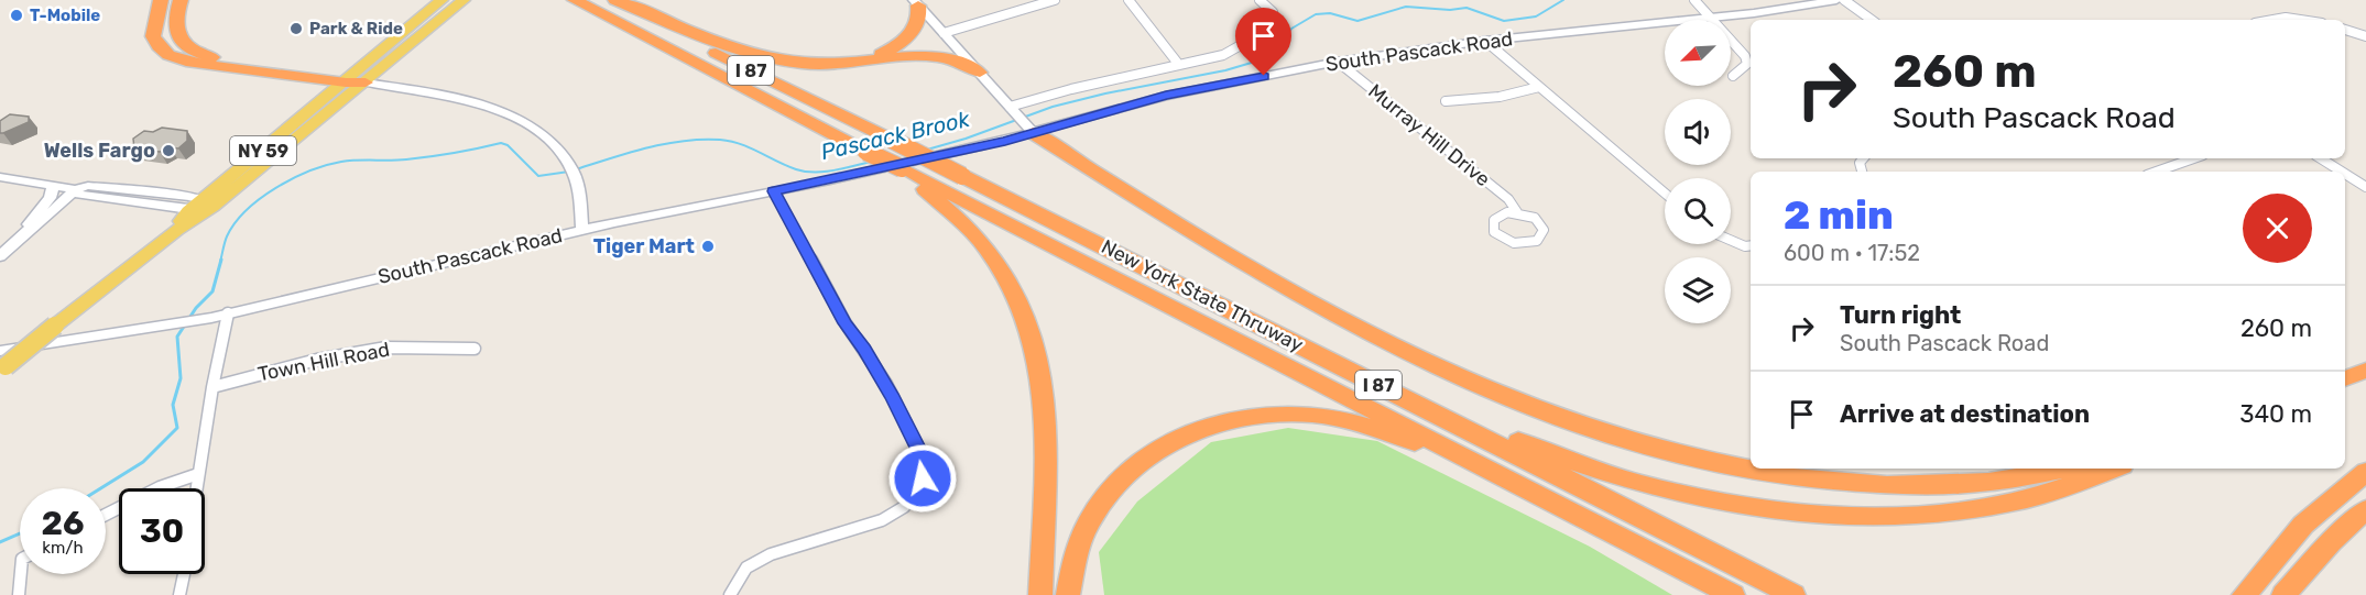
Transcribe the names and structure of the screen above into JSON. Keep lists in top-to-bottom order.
{
  "streets": {
    "highway": ["I 87", "New York State Thruway"],
    "main road": ["NY 59"],
    "street": ["South Pascack Road", "Murray Hill Drive", "Town Hill Road"]
  },
  "crossings": [
    ["South Pascack Road", "Murray Hill Drive"],
    ["South Pascack Road", "NY 59"],
    ["I 87", "New York State Thruway"]
  ],
  "water": ["Pascack Brook"],
  "places": [
    "T-Mobile",
    "Park & Ride",
    "Wells Fargo",
    "Tiger Mart"
  ],
  "north": "bottom left",
  "page": {
    "turn": ["260 m", "South Pascack Road"],
    "heading": ["2 min", "600 m · 17:52"],
    "list": [
      {
        "name": "Turn right",
        "note": "South Pascack Road",
        "value": "260 m"
      },
      {
        "name": "Arrive at destination",
        "value": "340 m"
      }
    ],
    "speed": "26 km/h",
    "limit": "30"
  }
}
